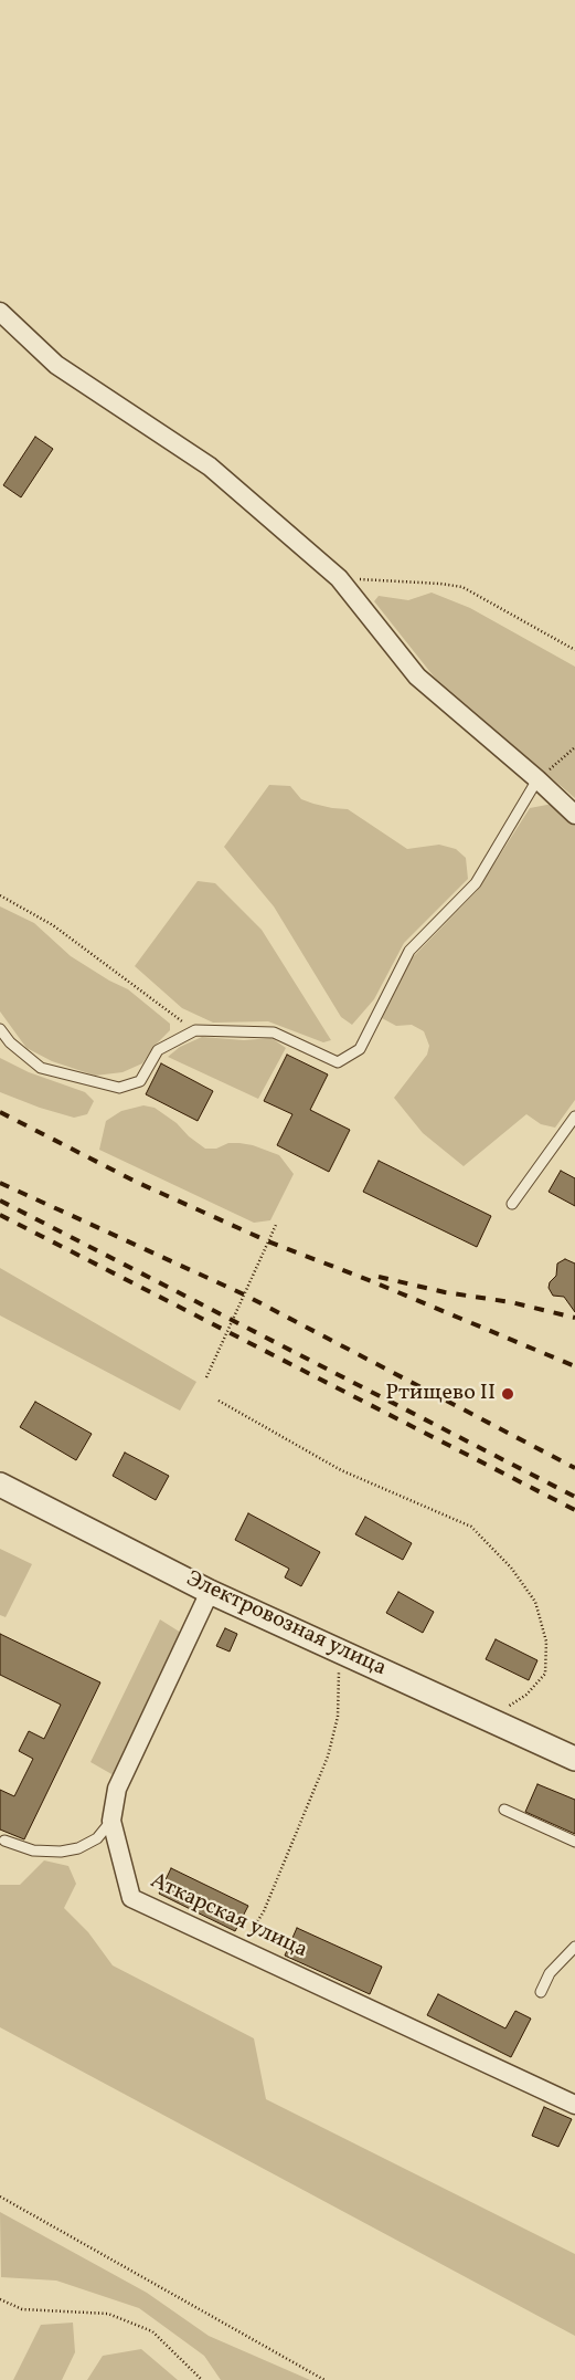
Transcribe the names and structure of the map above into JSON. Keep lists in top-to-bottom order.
{
  "streets": {
    "street": ["Электровозная улица", "Аткарская улица"]
  },
  "crossings": [
    ["Электровозная улица", "Аткарская улица"]
  ],
  "places": ["Ртищево II"]
}
